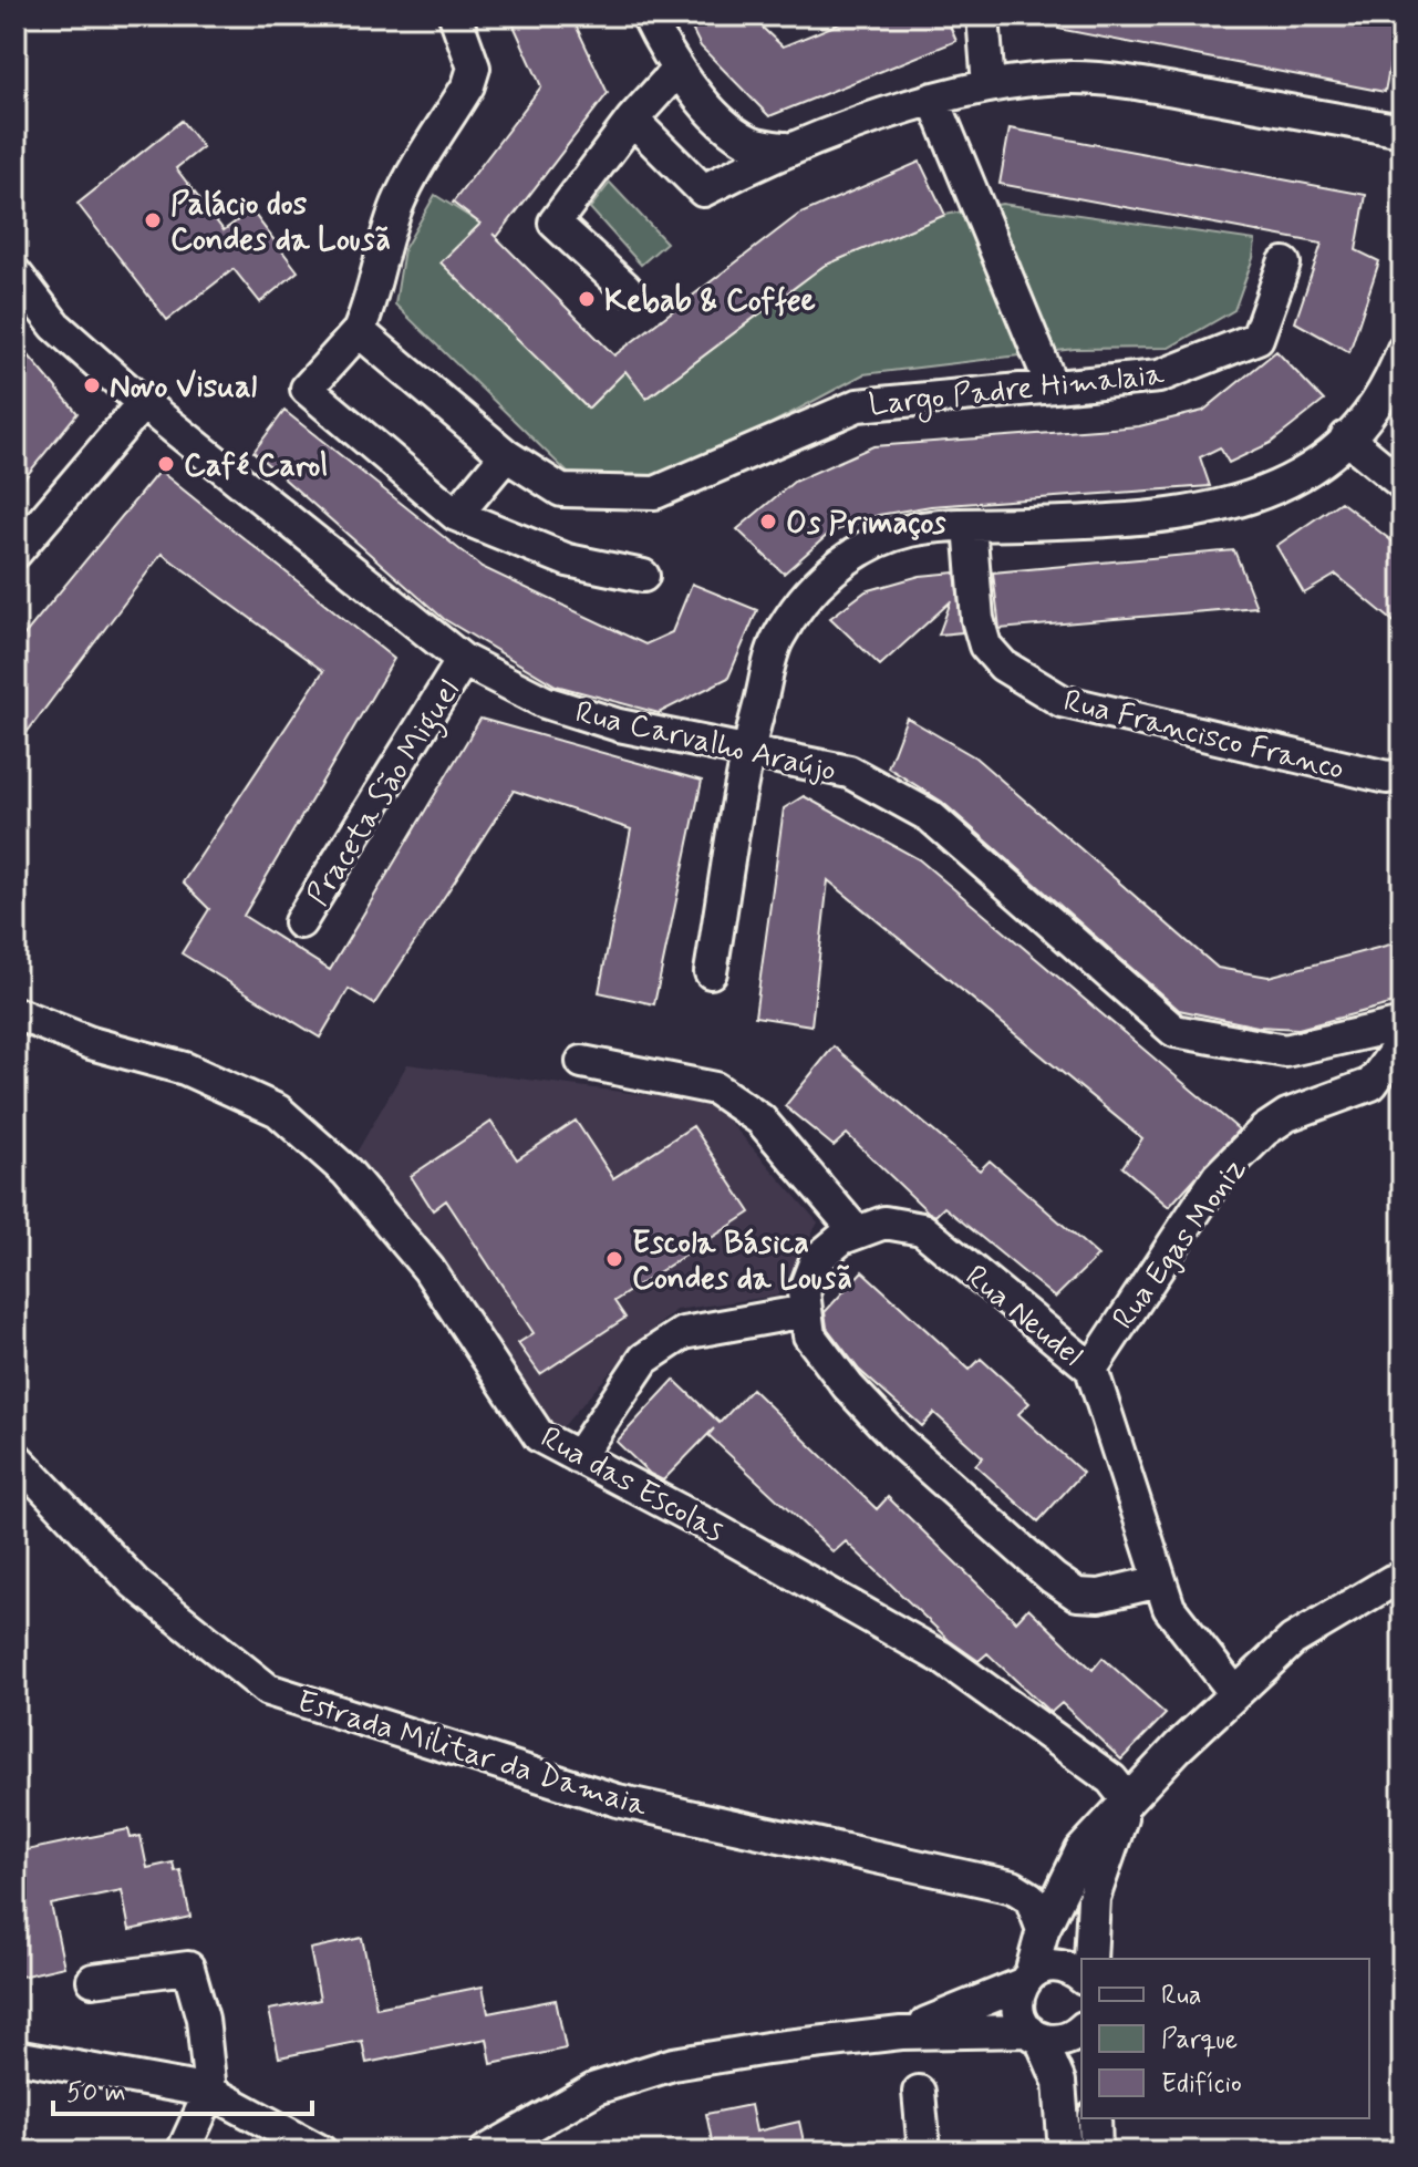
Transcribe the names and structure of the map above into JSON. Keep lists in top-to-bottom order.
{
  "streets": {
    "street": [
      "Largo Padre Himalaia",
      "Rua Francisco Franco",
      "Rua Carvalho Araújo",
      "Praceta São Miguel",
      "Rua Egas Moniz",
      "Rua Neudel",
      "Rua das Escolas",
      "Estrada Militar da Damaia"
    ]
  },
  "crossings": [
    ["Rua Carvalho Araújo", "Praceta São Miguel"],
    ["Rua Egas Moniz", "Rua Neudel"]
  ],
  "places": [
    "Palácio dos Condes da Lousã",
    "Kebab & Coffee",
    "Novo Visual",
    "Café Carol",
    "Os Primaços",
    "Escola Básica Condes da Lousã"
  ],
  "legend": ["Rua", "Parque", "Edifício"],
  "scale_bar": "50 m"
}
